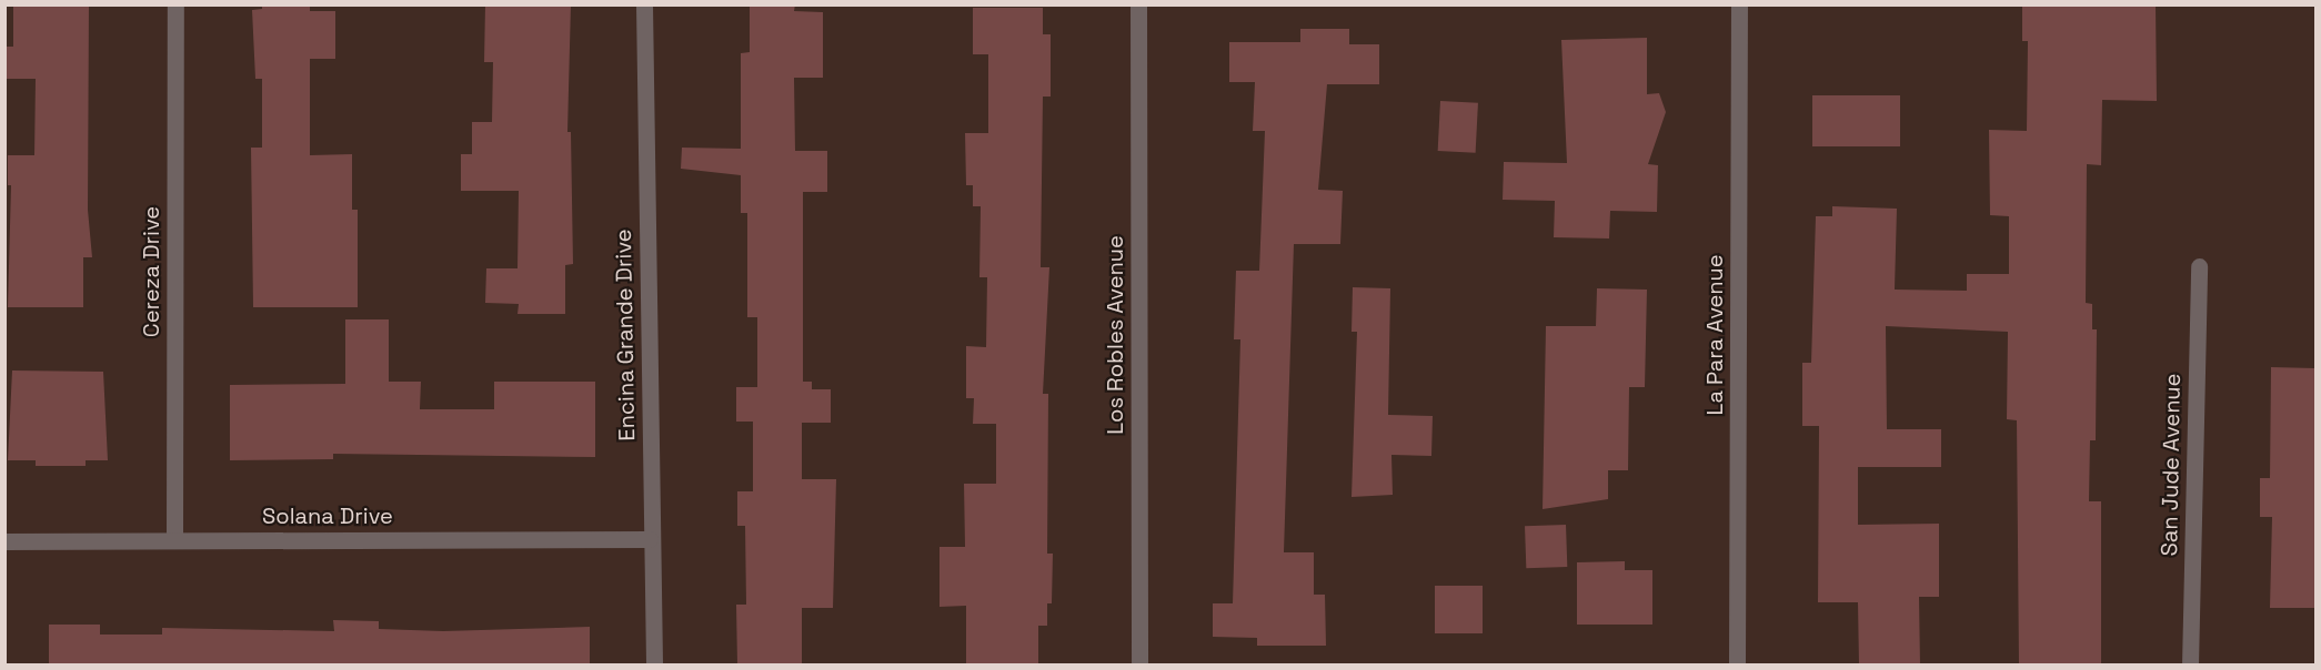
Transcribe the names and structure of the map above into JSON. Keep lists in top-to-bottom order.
{
  "streets": {
    "street": [
      "Cereza Drive",
      "Encina Grande Drive",
      "Los Robles Avenue",
      "La Para Avenue",
      "San Jude Avenue",
      "Solana Drive"
    ]
  },
  "crossings": [
    ["Cereza Drive", "Solana Drive"],
    ["Encina Grande Drive", "Solana Drive"]
  ]
}
